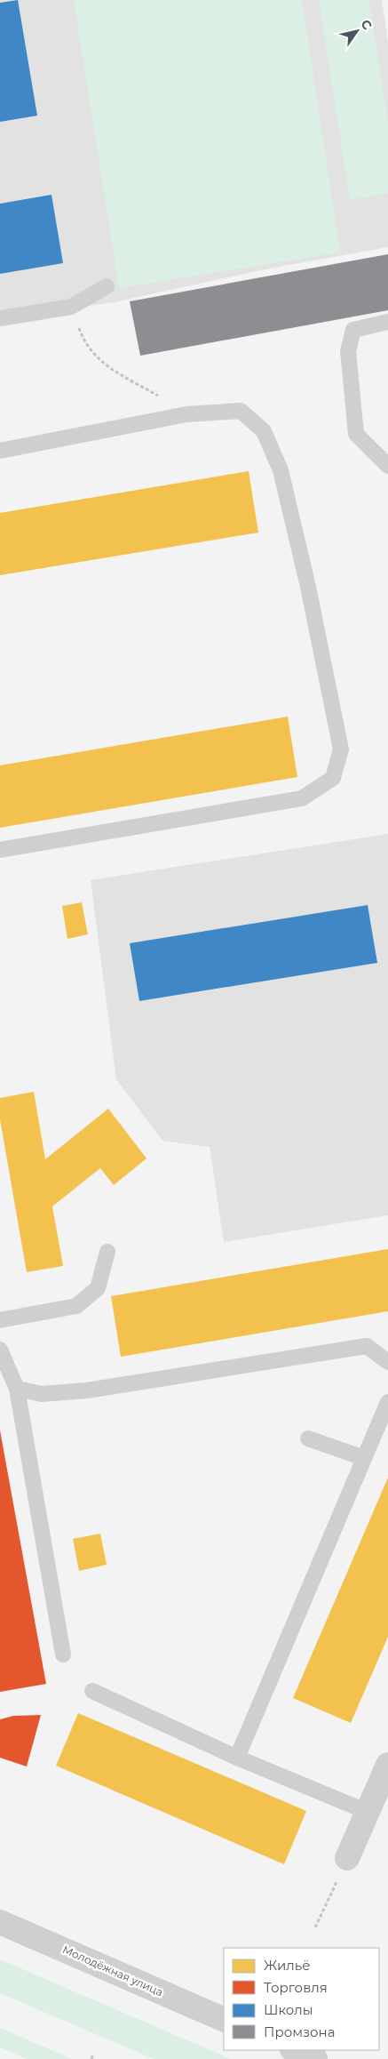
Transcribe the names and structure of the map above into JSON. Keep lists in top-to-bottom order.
{
  "streets": {
    "street": ["Молодёжная улица"]
  },
  "legend": [
    "Жильё",
    "Торговля",
    "Школы",
    "Промзона"
  ],
  "north": "top right"
}
